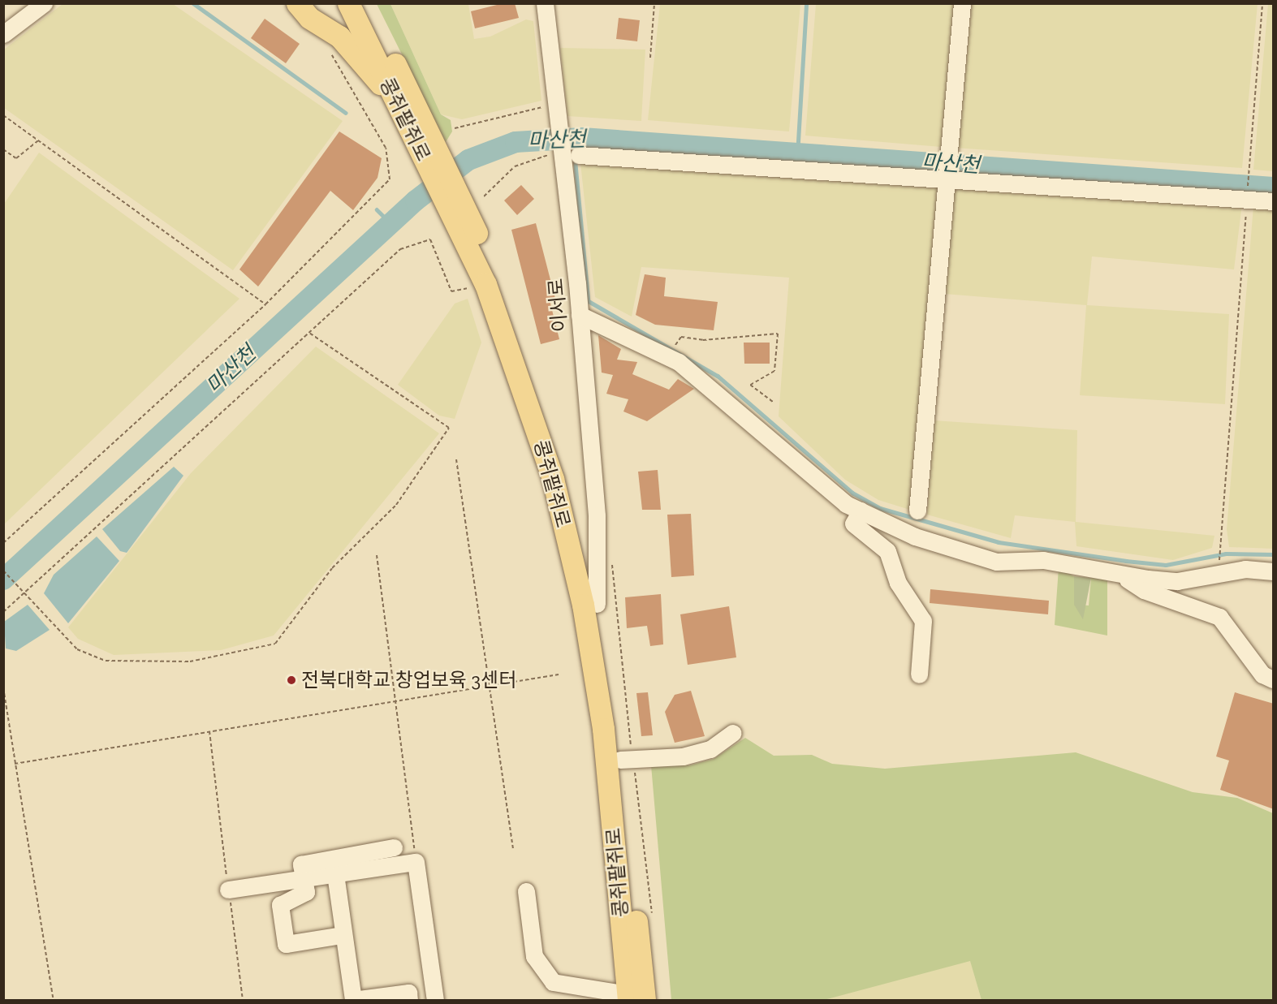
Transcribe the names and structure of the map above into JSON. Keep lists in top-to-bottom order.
{
  "streets": {
    "main road": ["콩쥐팥쥐로"],
    "street": ["이서로"]
  },
  "crossings": [
    ["콩쥐팥쥐로", "이서로"]
  ],
  "water": ["마산천"],
  "places": ["전북대학교 창업보육 3센터"]
}
